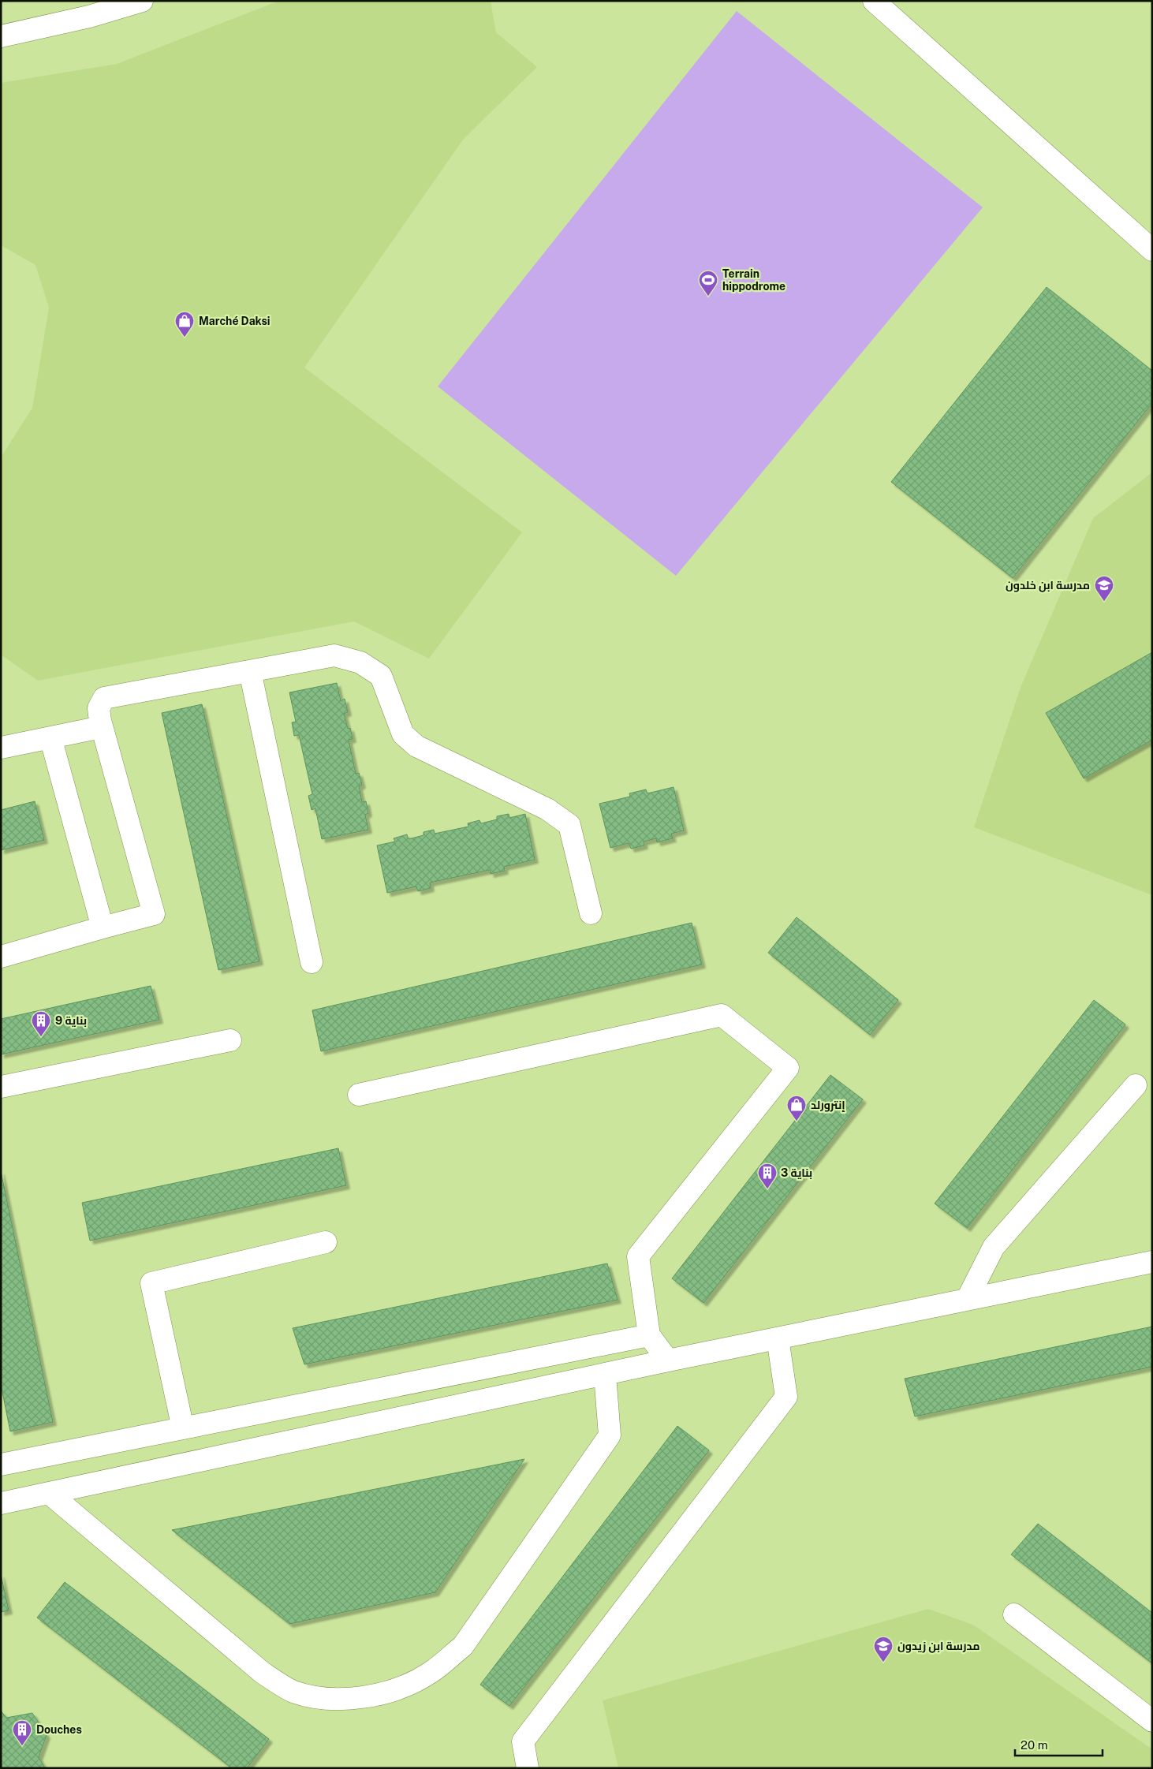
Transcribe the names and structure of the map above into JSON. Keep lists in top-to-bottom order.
{
  "places": {
    "sports": ["Terrain hippodrome"],
    "shop": ["Marché Daksi", "إنترورلد"],
    "school or university": ["مدرسة ابن خلدون", "مدرسة ابن زيدون"],
    "building": ["بناية 9", "بناية 3", "Douches"]
  },
  "scale_bar": "20 m"
}
